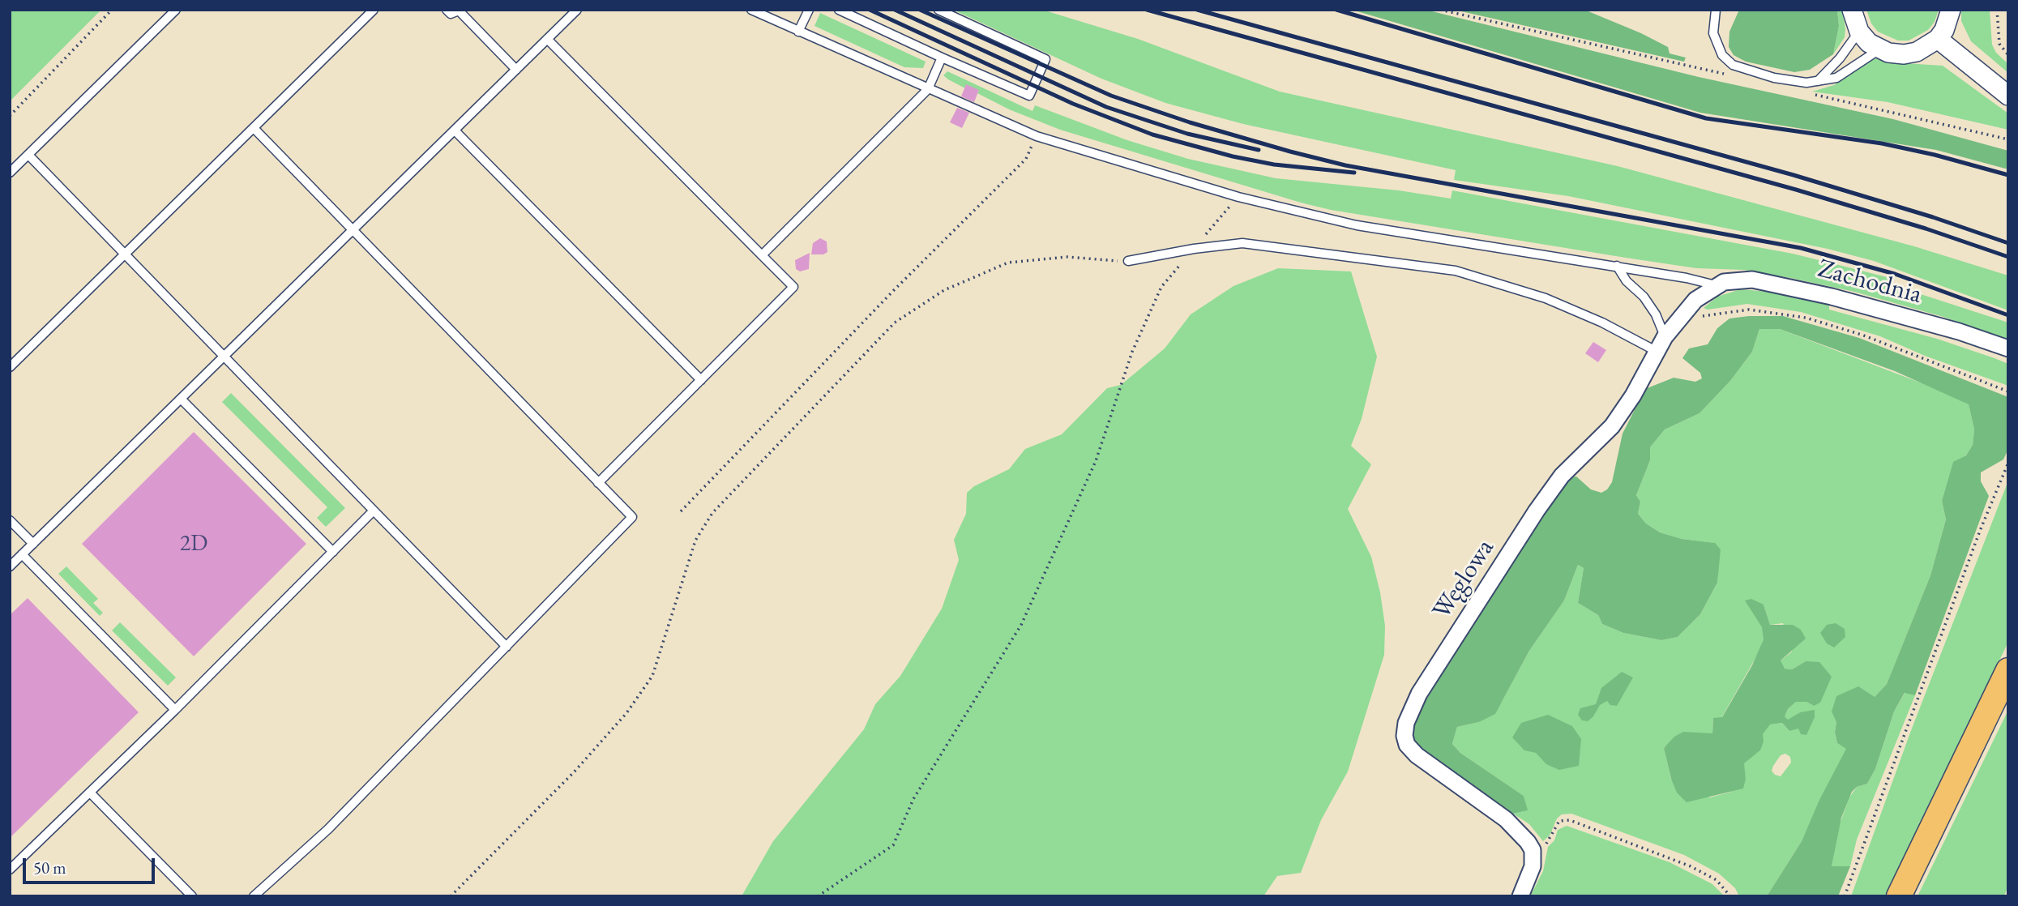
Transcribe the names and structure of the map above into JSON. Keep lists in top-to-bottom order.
{
  "streets": {
    "street": ["Zachodnia", "Węglowa"]
  },
  "crossings": [
    ["Zachodnia", "Węglowa"]
  ],
  "house_numbers": ["2D"],
  "scale_bar": "50 m"
}
